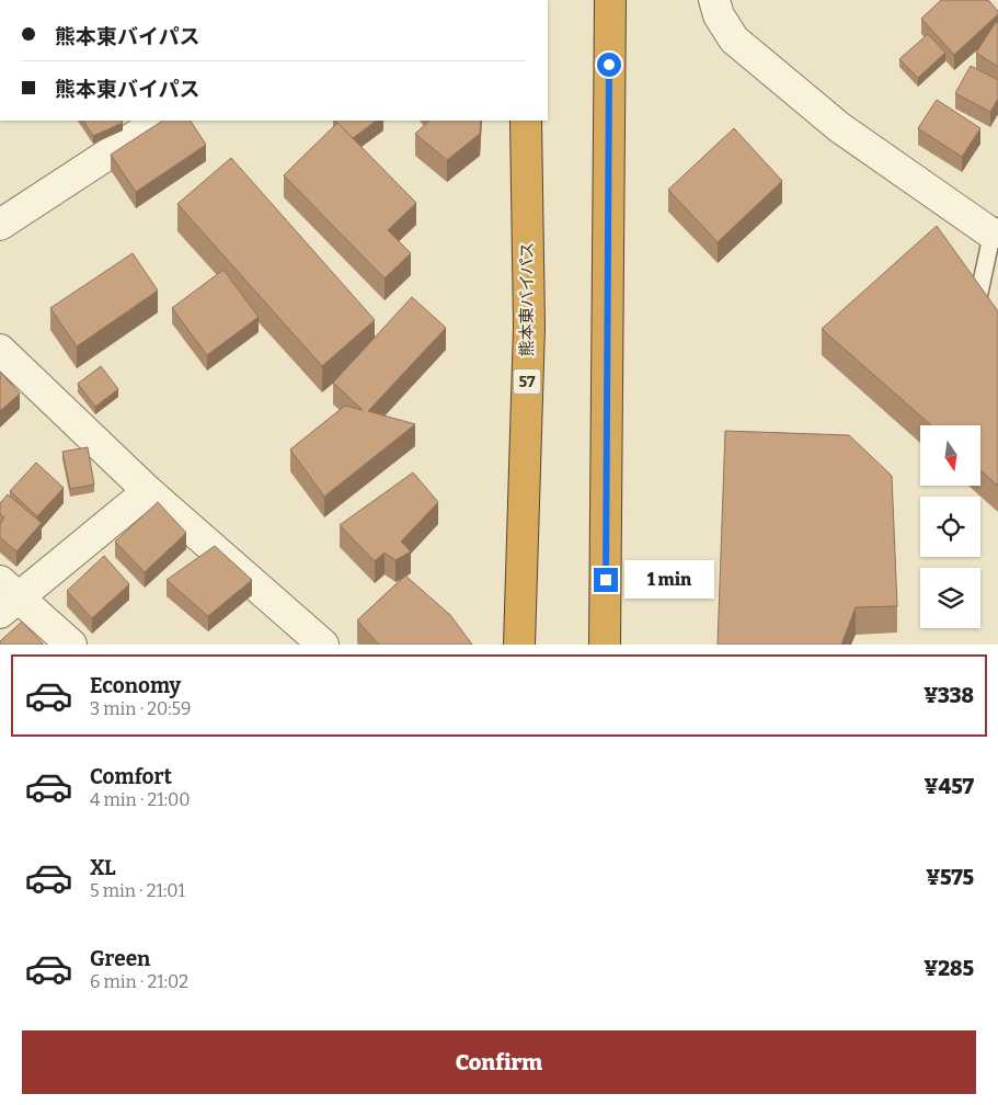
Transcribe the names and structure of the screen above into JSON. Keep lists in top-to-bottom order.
{
  "streets": {
    "highway": ["熊本東バイパス", "57"]
  },
  "north": "bottom",
  "page": {
    "banner": ["熊本東バイパス", "熊本東バイパス"],
    "bubble": "1 min",
    "list": [
      {
        "name": "Economy",
        "note": "3 min · 20:59",
        "value": "¥338"
      },
      {
        "name": "Comfort",
        "note": "4 min · 21:00",
        "value": "¥457"
      },
      {
        "name": "XL",
        "note": "5 min · 21:01",
        "value": "¥575"
      },
      {
        "name": "Green",
        "note": "6 min · 21:02",
        "value": "¥285"
      }
    ],
    "buttons": "Confirm"
  }
}
